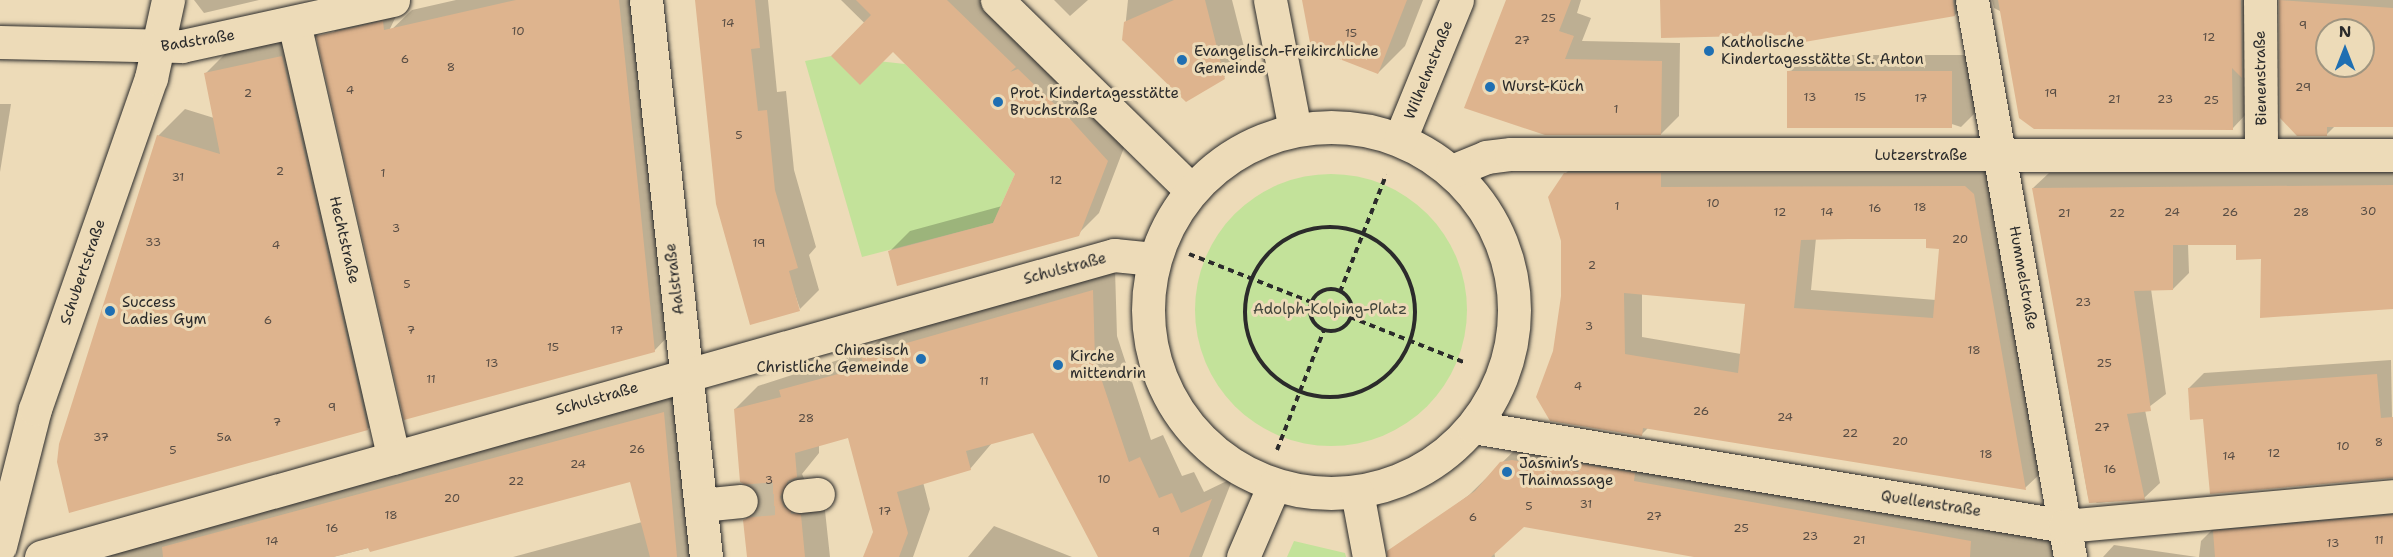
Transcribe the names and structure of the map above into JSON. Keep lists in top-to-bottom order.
{
  "streets": {
    "street": [
      "Badstraße",
      "Wilhelmstraße",
      "Bienenstraße",
      "Lutzerstraße",
      "Hechtstraße",
      "Schulstraße",
      "Schubertstraße",
      "Hummelstraße",
      "Aalstraße",
      "Quellenstraße"
    ]
  },
  "crossings": [
    ["Badstraße", "Hechtstraße"],
    ["Badstraße", "Schubertstraße"],
    ["Bienenstraße", "Lutzerstraße"],
    ["Lutzerstraße", "Hummelstraße"],
    ["Hechtstraße", "Schulstraße"],
    ["Schulstraße", "Aalstraße"],
    ["Hummelstraße", "Quellenstraße"]
  ],
  "parks": ["Adolph-Kolping-Platz"],
  "places": [
    "Katholische Kindertagesstätte St. Anton",
    "Evangelisch-Freikirchliche Gemeinde",
    "Wurst-Küch",
    "Prot. Kindertagesstätte Bruchstraße",
    "Success Ladies Gym",
    "Chinesisch Christliche Gemeinde",
    "Kirche mittendrin",
    "Jasmin’s Thaimassage"
  ],
  "house_numbers": [
    "25",
    "14",
    "9",
    "10",
    "15",
    "12",
    "27",
    "6",
    "8",
    "29",
    "4",
    "2",
    "19",
    "13",
    "15",
    "17",
    "21",
    "23",
    "25",
    "1",
    "5",
    "2",
    "1",
    "31",
    "12",
    "10",
    "1",
    "18",
    "16",
    "30",
    "12",
    "14",
    "24",
    "26",
    "28",
    "21",
    "22",
    "3",
    "20",
    "33",
    "19",
    "4",
    "2",
    "5",
    "23",
    "6",
    "3",
    "7",
    "17",
    "15",
    "18",
    "13",
    "25",
    "11",
    "11",
    "4",
    "9",
    "26",
    "24",
    "28",
    "7",
    "27",
    "22",
    "37",
    "5a",
    "20",
    "8",
    "10",
    "26",
    "5",
    "12",
    "18",
    "14",
    "24",
    "16",
    "10",
    "3",
    "22",
    "20",
    "31",
    "5",
    "17",
    "18",
    "27",
    "6",
    "16",
    "25",
    "9",
    "23",
    "21",
    "11",
    "14",
    "13"
  ],
  "north": "top"
}
